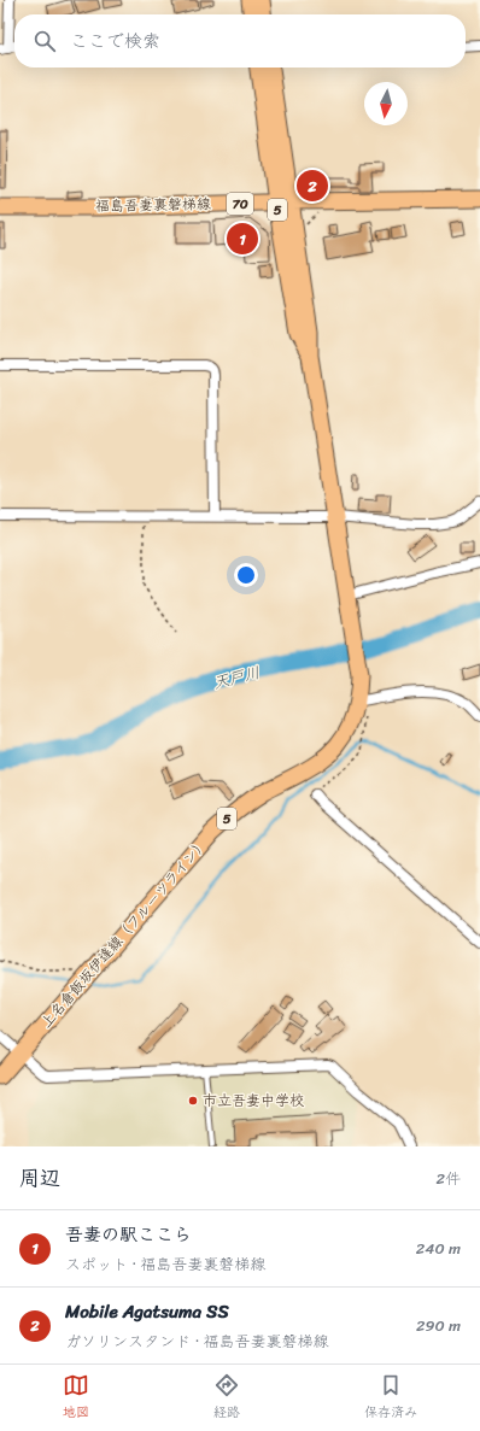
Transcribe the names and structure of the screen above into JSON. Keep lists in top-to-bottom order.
{
  "streets": {
    "main road": [
      "70",
      "福島吾妻裏磐梯線",
      "5",
      "上名倉飯坂伊達線（フルーツライン）"
    ]
  },
  "crossings": [
    ["福島吾妻裏磐梯線", "5"],
    ["5", "上名倉飯坂伊達線（フルーツライン）"]
  ],
  "water": ["天戸川"],
  "places": ["市立吾妻中学校"],
  "north": "bottom",
  "page": {
    "search": "ここで検索",
    "pins": ["2", "1"],
    "heading": ["周辺", "2件"],
    "list": [
      {
        "mark": "1",
        "name": "吾妻の駅ここら",
        "note": "スポット · 福島吾妻裏磐梯線",
        "value": "240 m"
      },
      {
        "mark": "2",
        "name": "Mobile Agatsuma SS",
        "note": "ガソリンスタンド · 福島吾妻裏磐梯線",
        "value": "290 m"
      }
    ],
    "nav": ["地図", "経路", "保存済み"]
  }
}
